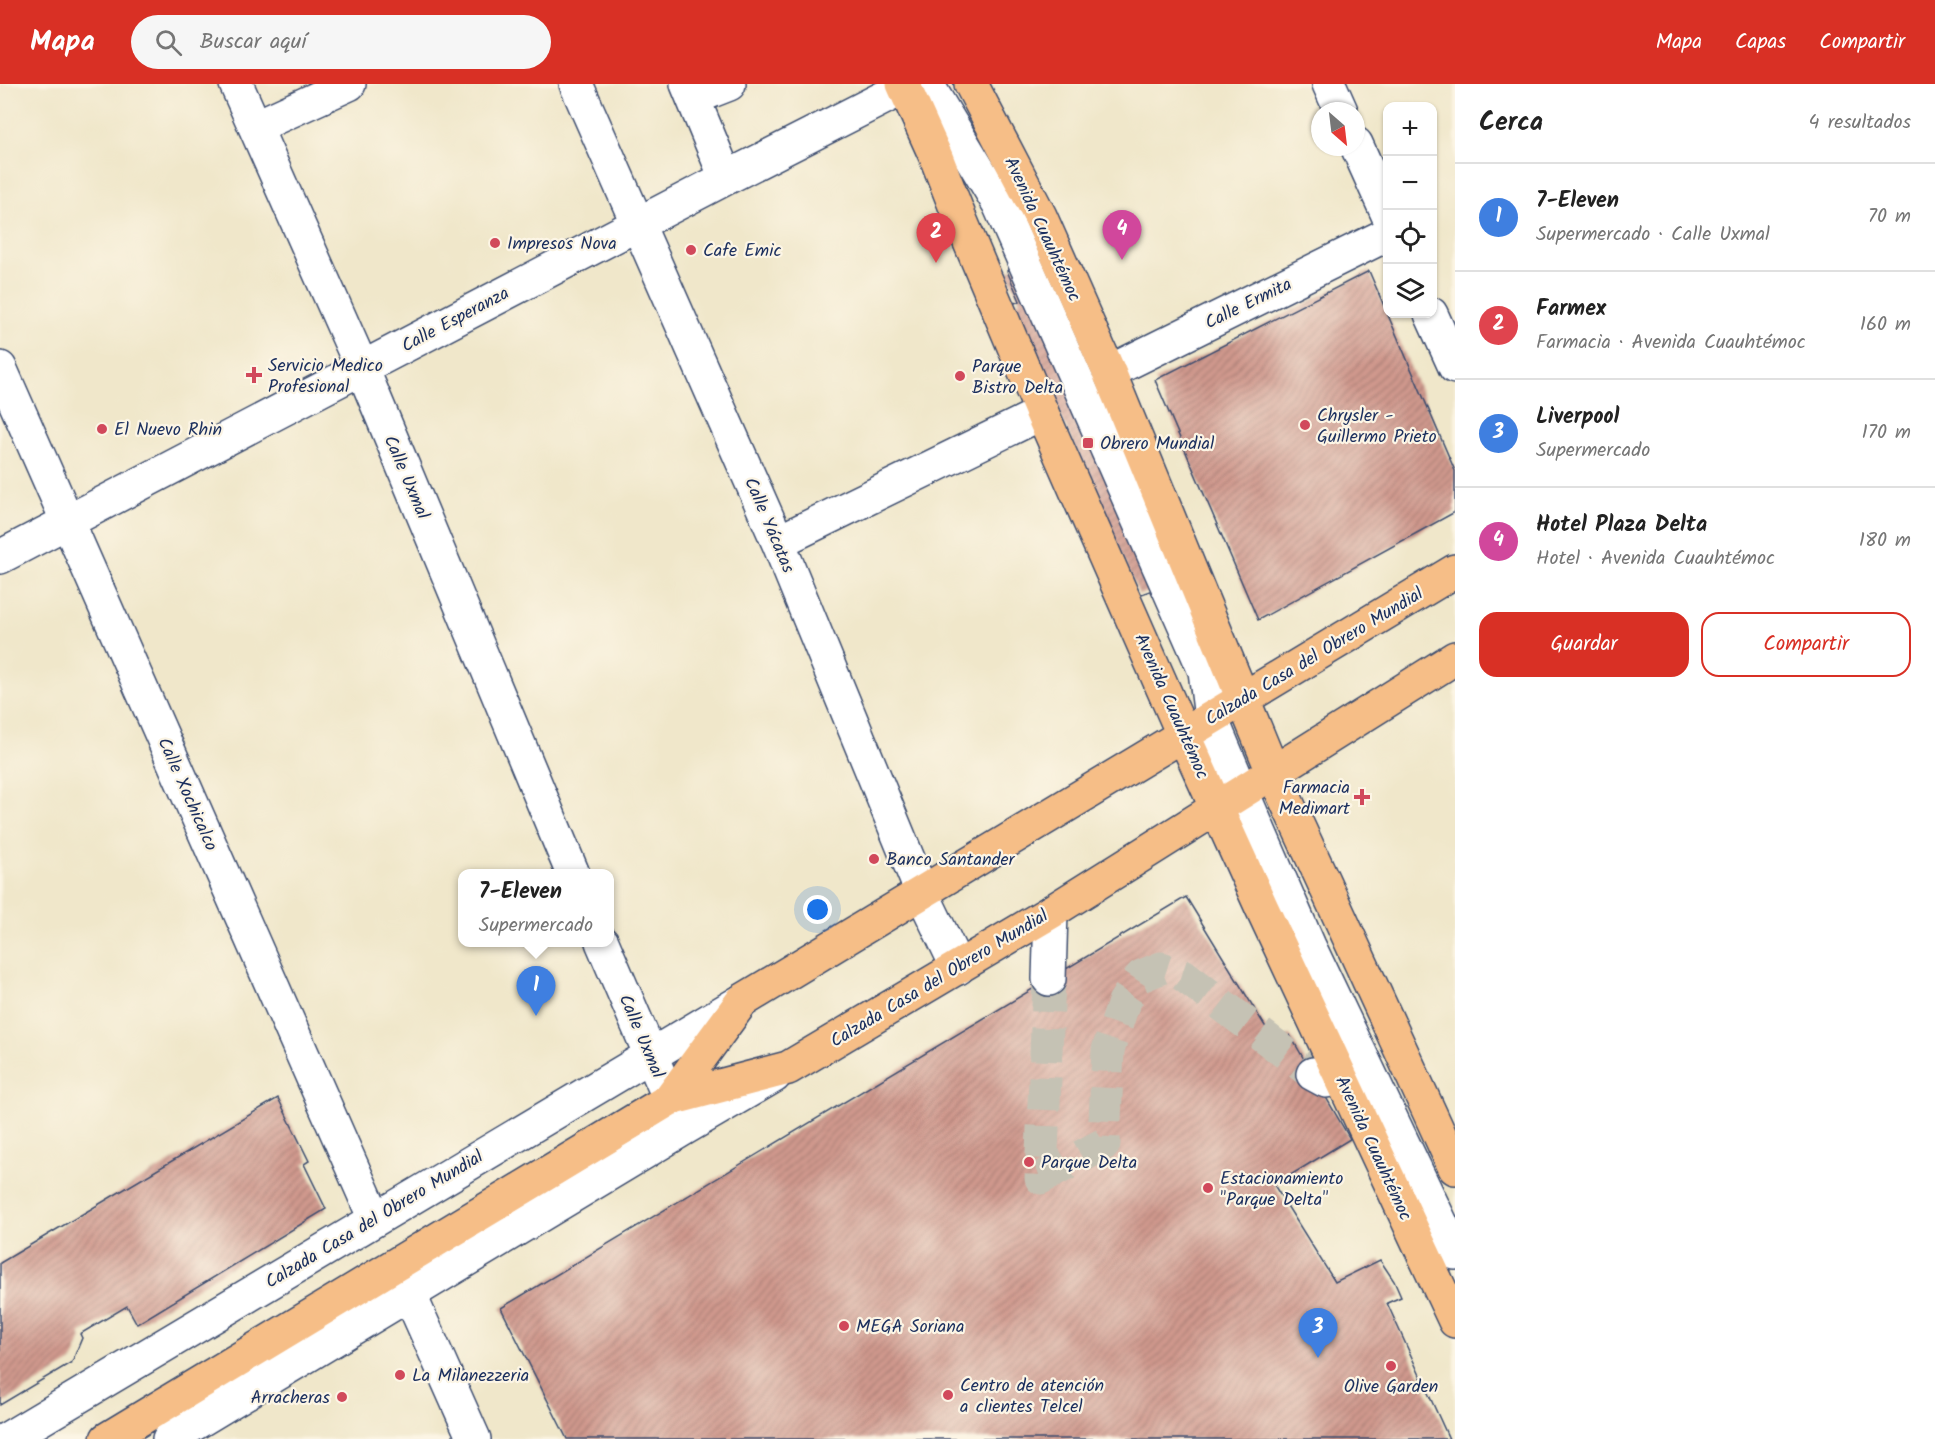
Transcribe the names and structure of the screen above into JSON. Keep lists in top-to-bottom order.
{
  "streets": {
    "main road": ["Avenida Cuauhtémoc", "Calzada Casa del Obrero Mundial"],
    "street": [
      "Calle Ermita",
      "Calle Esperanza",
      "Calle Uxmal",
      "Calle Yácatas",
      "Calle Xochicalco"
    ]
  },
  "crossings": [
    ["Avenida Cuauhtémoc", "Calle Ermita"],
    ["Avenida Cuauhtémoc", "Calle Esperanza"],
    ["Avenida Cuauhtémoc", "Calzada Casa del Obrero Mundial"],
    ["Calle Esperanza", "Calle Uxmal"],
    ["Calle Esperanza", "Calle Yácatas"],
    ["Calle Esperanza", "Calle Xochicalco"],
    ["Calle Uxmal", "Calzada Casa del Obrero Mundial"],
    ["Calle Yácatas", "Calzada Casa del Obrero Mundial"],
    ["Calzada Casa del Obrero Mundial", "Calle Xochicalco"]
  ],
  "places": {
    "other": [
      "Impresos Nova",
      "Cafe Emic",
      "Parque Bistro Delta",
      "Chrysler - Guillermo Prieto",
      "El Nuevo Rhin",
      "Banco Santander",
      "Parque Delta",
      "Estacionamiento \"Parque Delta\"",
      "MEGA Soriana",
      "Olive Garden",
      "La Milanezzeria",
      "Centro de atención a clientes Telcel",
      "Arracheras"
    ],
    "health": ["Servicio Medico Profesional", "Farmacia Medimart"],
    "transit": ["Obrero Mundial"]
  },
  "north": "bottom right",
  "page": {
    "header": "Mapa",
    "search": "Buscar aquí",
    "nav": ["Mapa", "Capas", "Compartir"],
    "heading": ["Cerca", "4 resultados"],
    "map_buttons": ["+", "−"],
    "list": [
      {
        "mark": "1",
        "name": "7-Eleven",
        "note": "Supermercado · Calle Uxmal",
        "value": "70 m"
      },
      {
        "mark": "2",
        "name": "Farmex",
        "note": "Farmacia · Avenida Cuauhtémoc",
        "value": "160 m"
      },
      {
        "mark": "3",
        "name": "Liverpool",
        "note": "Supermercado",
        "value": "170 m"
      },
      {
        "mark": "4",
        "name": "Hotel Plaza Delta",
        "note": "Hotel · Avenida Cuauhtémoc",
        "value": "180 m"
      }
    ],
    "pins": [
      "4",
      "2",
      "1",
      "3"
    ],
    "buttons": ["Guardar", "Compartir"],
    "popup": ["7-Eleven", "Supermercado"]
  }
}
